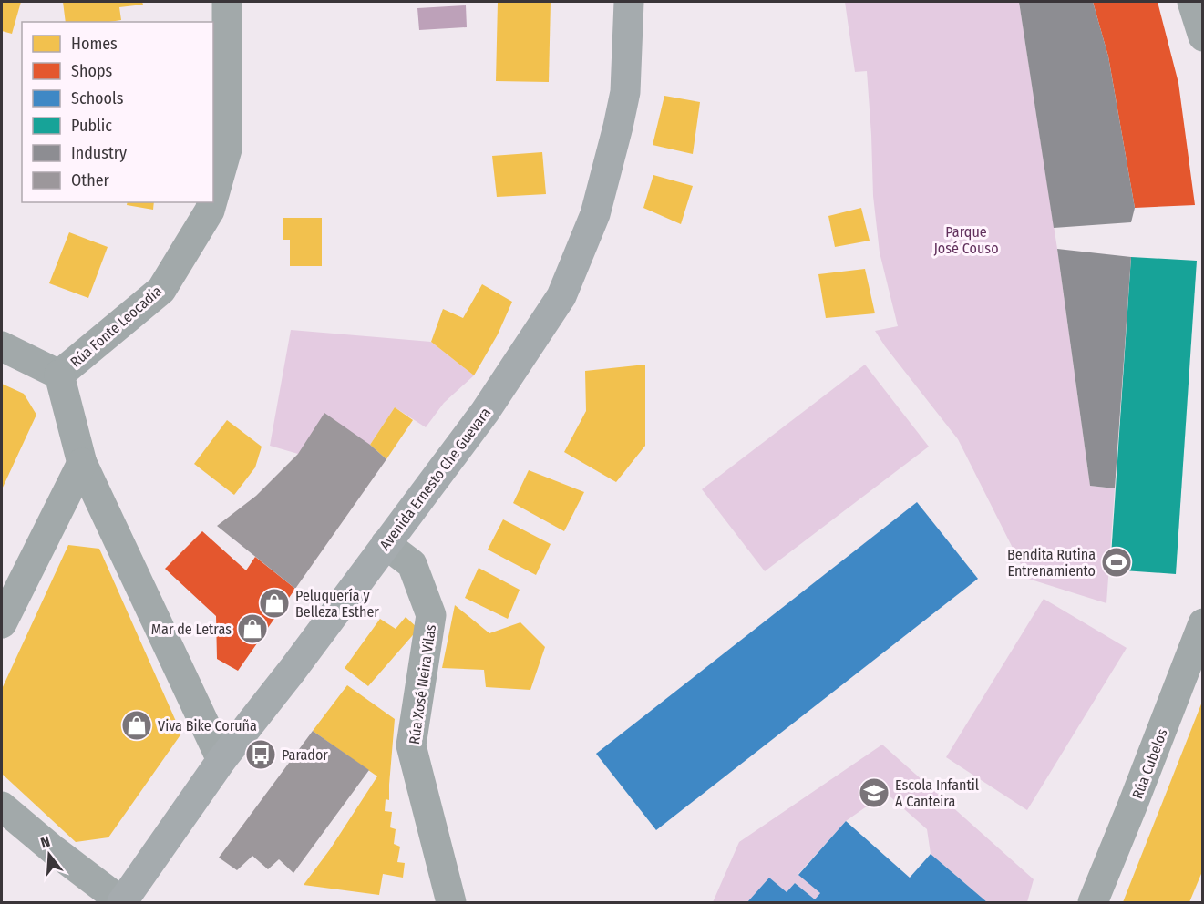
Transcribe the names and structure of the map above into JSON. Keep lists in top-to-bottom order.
{
  "streets": {
    "main road": ["Avenida Ernesto Che Guevara"],
    "street": ["Rúa Fonte Leocadia", "Rúa Xosé Neira Vilas", "Rúa Cubelos"]
  },
  "crossings": [
    ["Rúa Fonte Leocadia", "Avenida Ernesto Che Guevara"],
    ["Avenida Ernesto Che Guevara", "Rúa Xosé Neira Vilas"]
  ],
  "parks": ["Parque José Couso"],
  "places": {
    "sports": ["Bendita Rutina Entrenamiento"],
    "shop": ["Peluquería y Belleza Esther", "Mar de Letras", "Viva Bike Coruña"],
    "bus stop": ["Parador"],
    "school or university": ["Escola Infantil A Canteira"]
  },
  "legend": [
    "Homes",
    "Shops",
    "Schools",
    "Public",
    "Industry",
    "Other"
  ],
  "north": "top"
}
